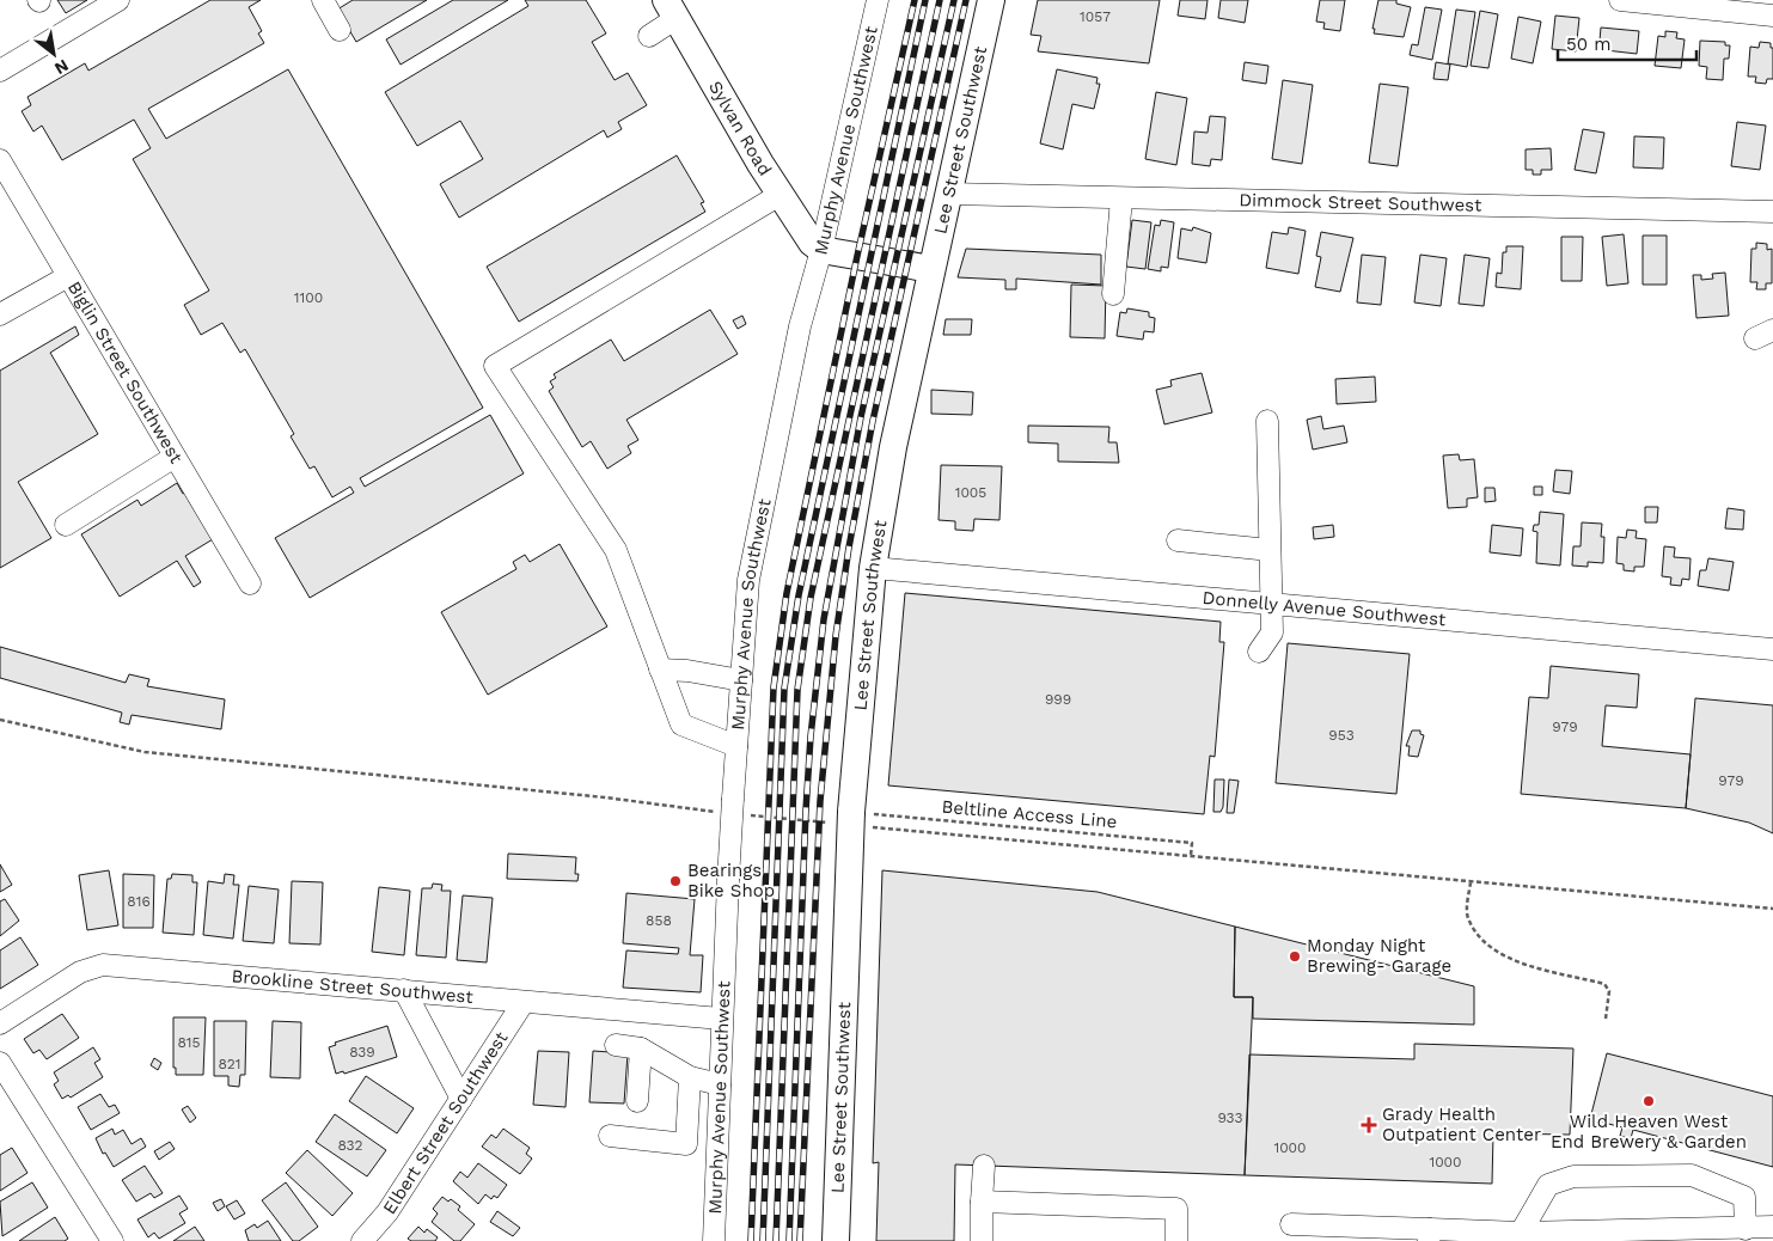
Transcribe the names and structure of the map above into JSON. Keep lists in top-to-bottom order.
{
  "streets": {
    "main road": ["Sylvan Road", "Lee Street Southwest"],
    "street": [
      "Murphy Avenue Southwest",
      "Dimmock Street Southwest",
      "Biglin Street Southwest",
      "Donnelly Avenue Southwest",
      "Brookline Street Southwest",
      "Elbert Street Southwest"
    ],
    "path": ["Beltline Access Line"]
  },
  "crossings": [
    ["Sylvan Road", "Murphy Avenue Southwest"],
    ["Murphy Avenue Southwest", "Brookline Street Southwest"],
    ["Lee Street Southwest", "Dimmock Street Southwest"],
    ["Lee Street Southwest", "Donnelly Avenue Southwest"],
    ["Lee Street Southwest", "Beltline Access Line"],
    ["Brookline Street Southwest", "Elbert Street Southwest"]
  ],
  "places": {
    "other": ["Bearings Bike Shop", "Monday Night Brewing- Garage", "Wild Heaven West End Brewery & Garden"],
    "health": ["Grady Health Outpatient Center"]
  },
  "house_numbers": [
    "1057",
    "1100",
    "1005",
    "999",
    "979",
    "953",
    "979",
    "816",
    "858",
    "815",
    "839",
    "821",
    "933",
    "832",
    "1000",
    "1000"
  ],
  "scale_bar": "50 m",
  "north": "bottom right"
}
